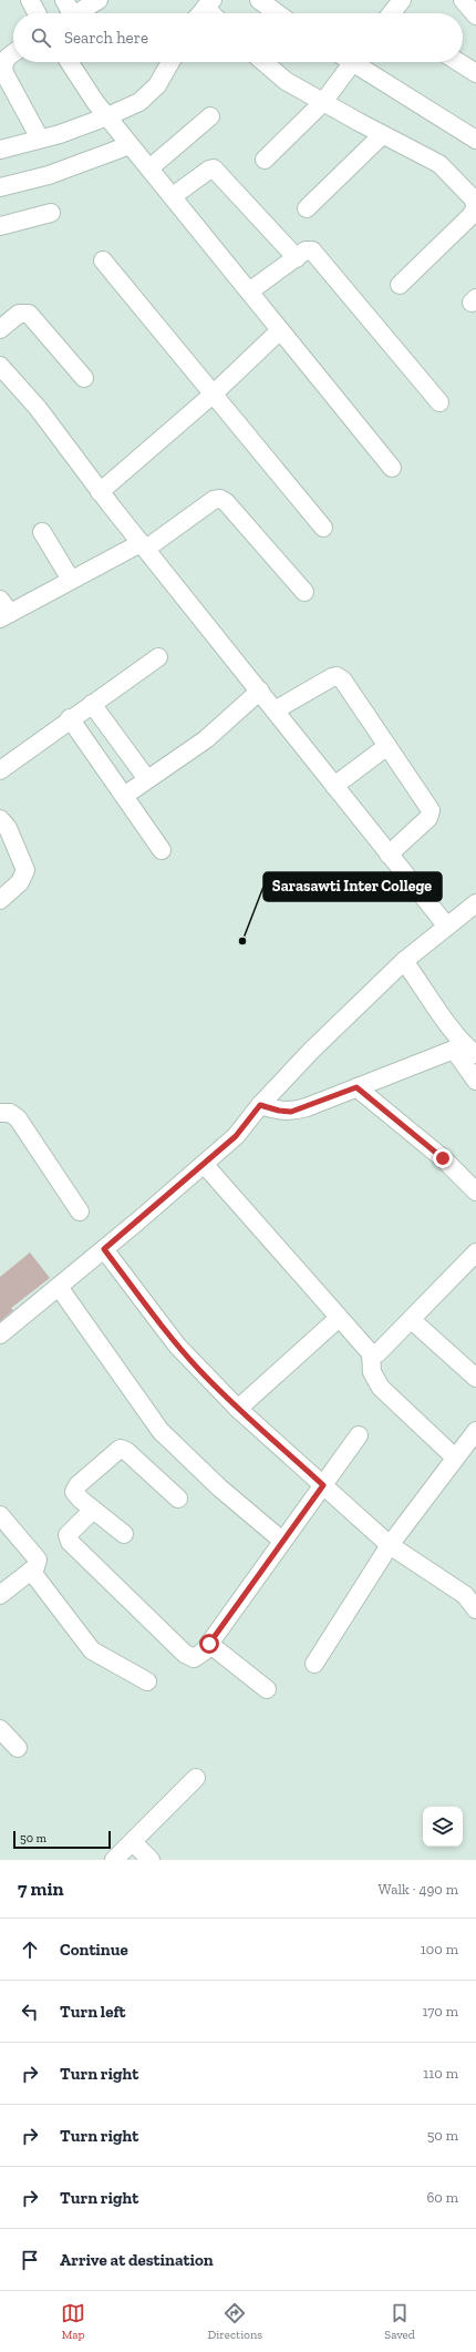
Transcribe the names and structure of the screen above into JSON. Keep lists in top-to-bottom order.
{
  "places": ["Sarasawti Inter College"],
  "scale_bar": "50 m",
  "page": {
    "search": "Search here",
    "scale": "50 m",
    "heading": ["7 min", "Walk · 490 m"],
    "list": [
      ["Continue", "100 m"],
      ["Turn left", "170 m"],
      ["Turn right", "110 m"],
      ["Turn right", "50 m"],
      ["Turn right", "60 m"],
      "Arrive at destination"
    ],
    "nav": ["Map", "Directions", "Saved"]
  }
}
